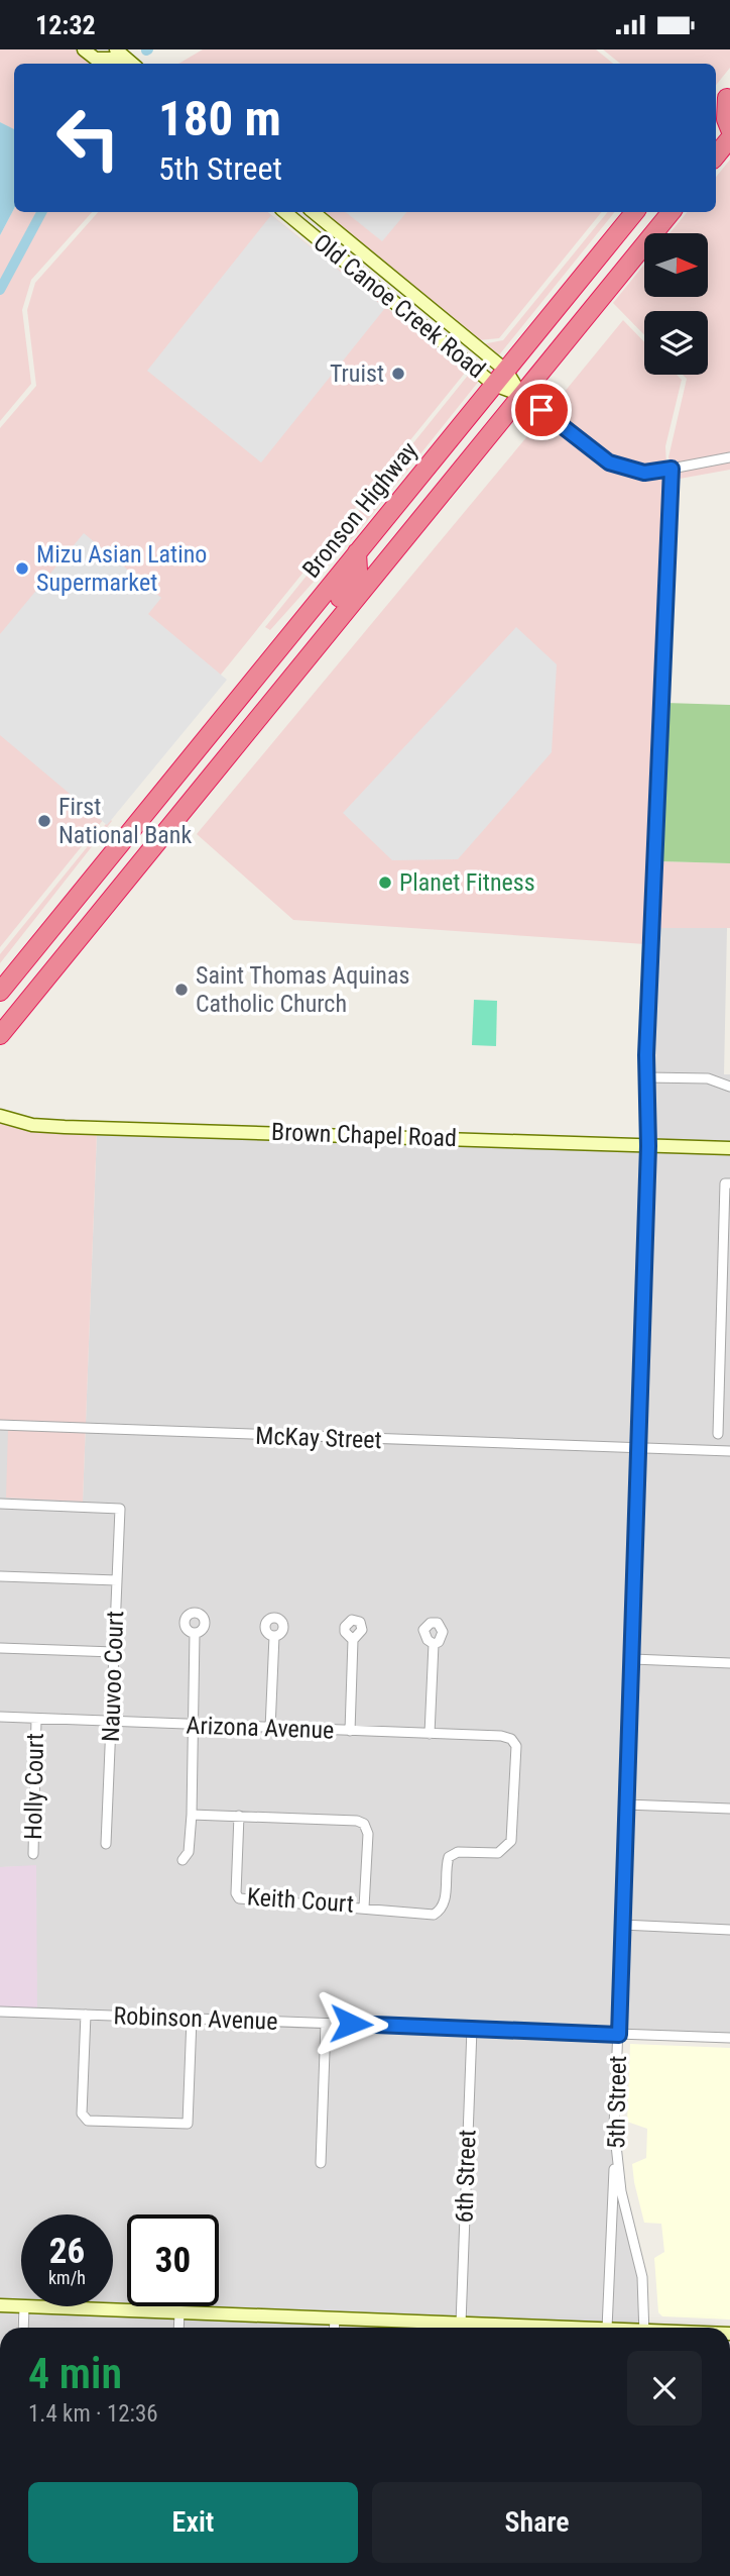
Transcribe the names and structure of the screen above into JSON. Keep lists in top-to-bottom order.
{
  "streets": {
    "highway": ["Bronson Highway"],
    "street": [
      "Old Canoe Creek Road",
      "Brown Chapel Road",
      "McKay Street",
      "Nauvoo Court",
      "Arizona Avenue",
      "Holly Court",
      "Keith Court",
      "Robinson Avenue",
      "5th Street",
      "6th Street"
    ]
  },
  "crossings": [
    ["Old Canoe Creek Road", "Bronson Highway"],
    ["Old Canoe Creek Road", "5th Street"],
    ["Brown Chapel Road", "5th Street"],
    ["McKay Street", "5th Street"],
    ["Nauvoo Court", "Arizona Avenue"],
    ["Arizona Avenue", "Holly Court"],
    ["Arizona Avenue", "Keith Court"],
    ["Robinson Avenue", "5th Street"],
    ["Robinson Avenue", "6th Street"]
  ],
  "places": [
    "Truist",
    "Mizu Asian Latino Supermarket",
    "First National Bank",
    "Planet Fitness",
    "Saint Thomas Aquinas Catholic Church"
  ],
  "north": "right",
  "page": {
    "status": "12:32",
    "turn": ["180 m", "5th Street"],
    "speed": "26 km/h",
    "limit": "30",
    "heading": ["4 min", "1.4 km · 12:36"],
    "buttons": ["Exit", "Share"]
  }
}
